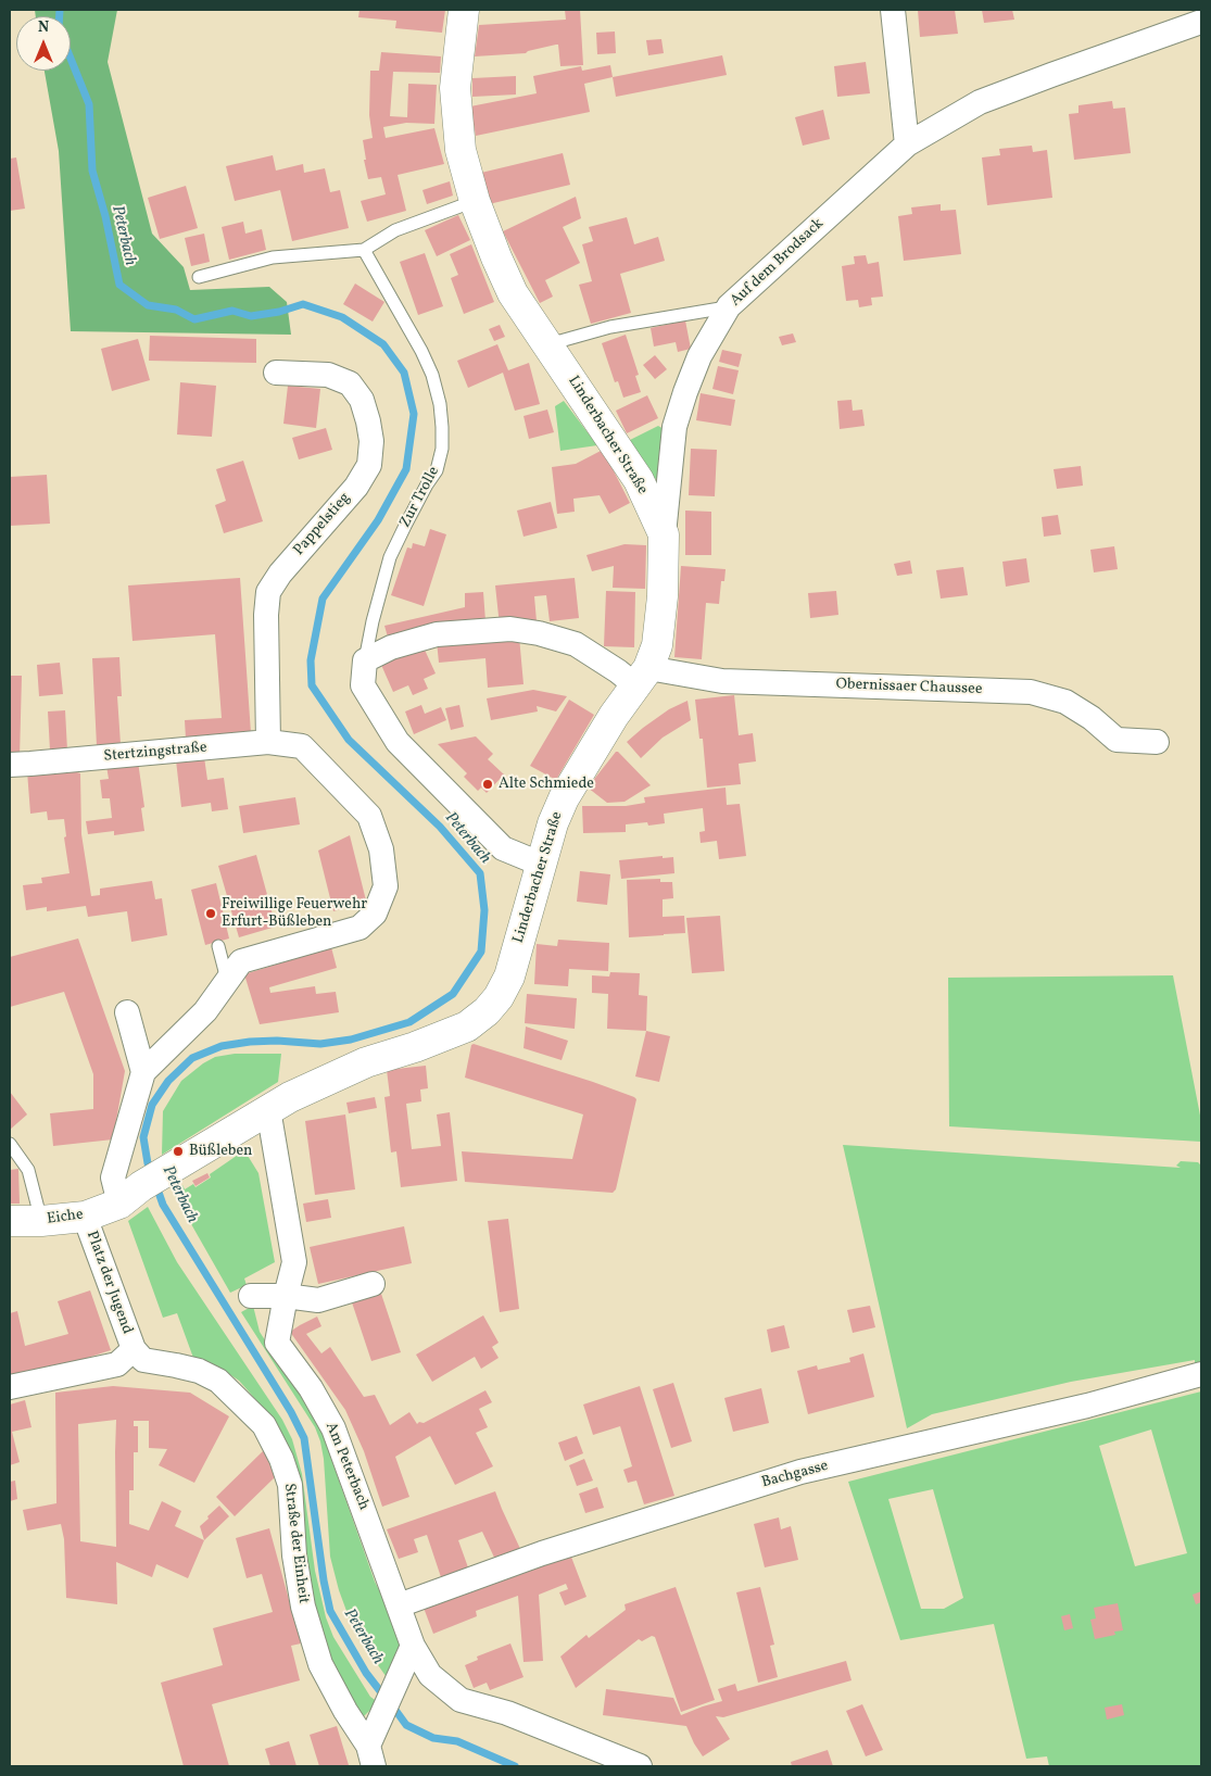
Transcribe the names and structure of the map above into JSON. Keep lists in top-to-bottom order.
{
  "streets": {
    "street": [
      "Auf dem Brodsack",
      "Linderbacher Straße",
      "Zur Trolle",
      "Pappelstieg",
      "Obernissaer Chaussee",
      "Stertzingstraße",
      "Eiche",
      "Platz der Jugend",
      "Am Peterbach",
      "Bachgasse",
      "Straße der Einheit"
    ]
  },
  "crossings": [
    ["Auf dem Brodsack", "Linderbacher Straße"],
    ["Linderbacher Straße", "Zur Trolle"],
    ["Linderbacher Straße", "Obernissaer Chaussee"],
    ["Linderbacher Straße", "Eiche"],
    ["Linderbacher Straße", "Am Peterbach"],
    ["Pappelstieg", "Stertzingstraße"],
    ["Eiche", "Platz der Jugend"],
    ["Platz der Jugend", "Straße der Einheit"],
    ["Am Peterbach", "Bachgasse"],
    ["Am Peterbach", "Straße der Einheit"]
  ],
  "water": ["Peterbach"],
  "places": ["Alte Schmiede", "Freiwillige Feuerwehr Erfurt-Büßleben", "Büßleben"],
  "north": "top"
}
